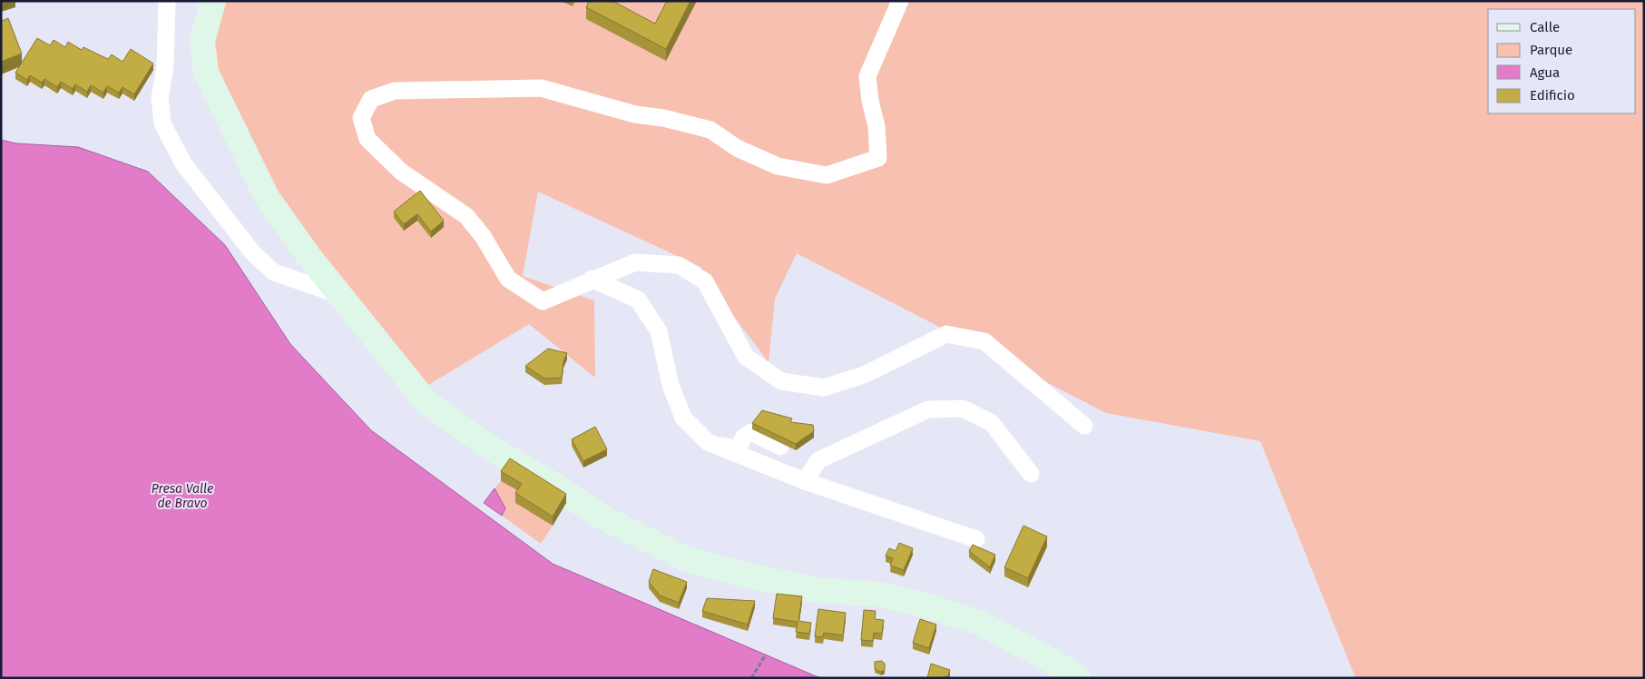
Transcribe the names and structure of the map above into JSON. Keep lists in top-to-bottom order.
{
  "water": ["Presa Valle de Bravo"],
  "legend": [
    "Calle",
    "Parque",
    "Agua",
    "Edificio"
  ]
}
